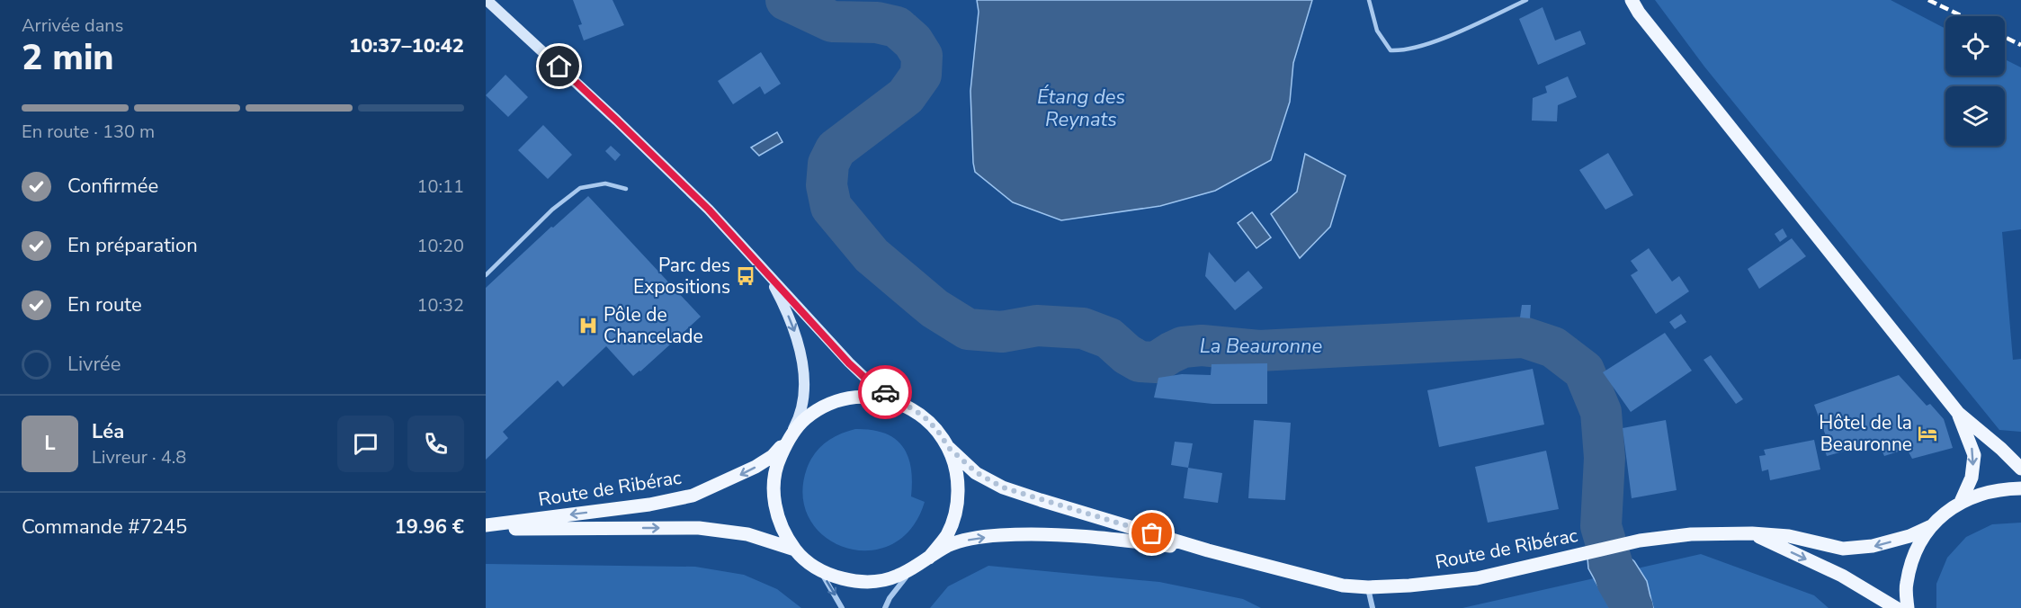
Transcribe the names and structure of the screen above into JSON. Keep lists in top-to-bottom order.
{
  "streets": {
    "main road": ["Route de Ribérac"]
  },
  "water": ["Étang des Reynats", "La Beauronne"],
  "places": {
    "bus stop": ["Parc des Expositions"],
    "hospital": ["Pôle de Chancelade"],
    "hotel": ["Hôtel de la Beauronne"]
  },
  "page": {
    "heading": ["2 min", "Arrivée dans", "10:37–10:42"],
    "panel": [
      "Léa",
      "Livreur · 4.8",
      "Commande #7245",
      "19.96 €"
    ],
    "bar": "En route · 130 m",
    "list": [
      ["Confirmée", "10:11"],
      ["En préparation", "10:20"],
      ["En route", "10:32"],
      "Livrée"
    ],
    "round": "L"
  }
}
